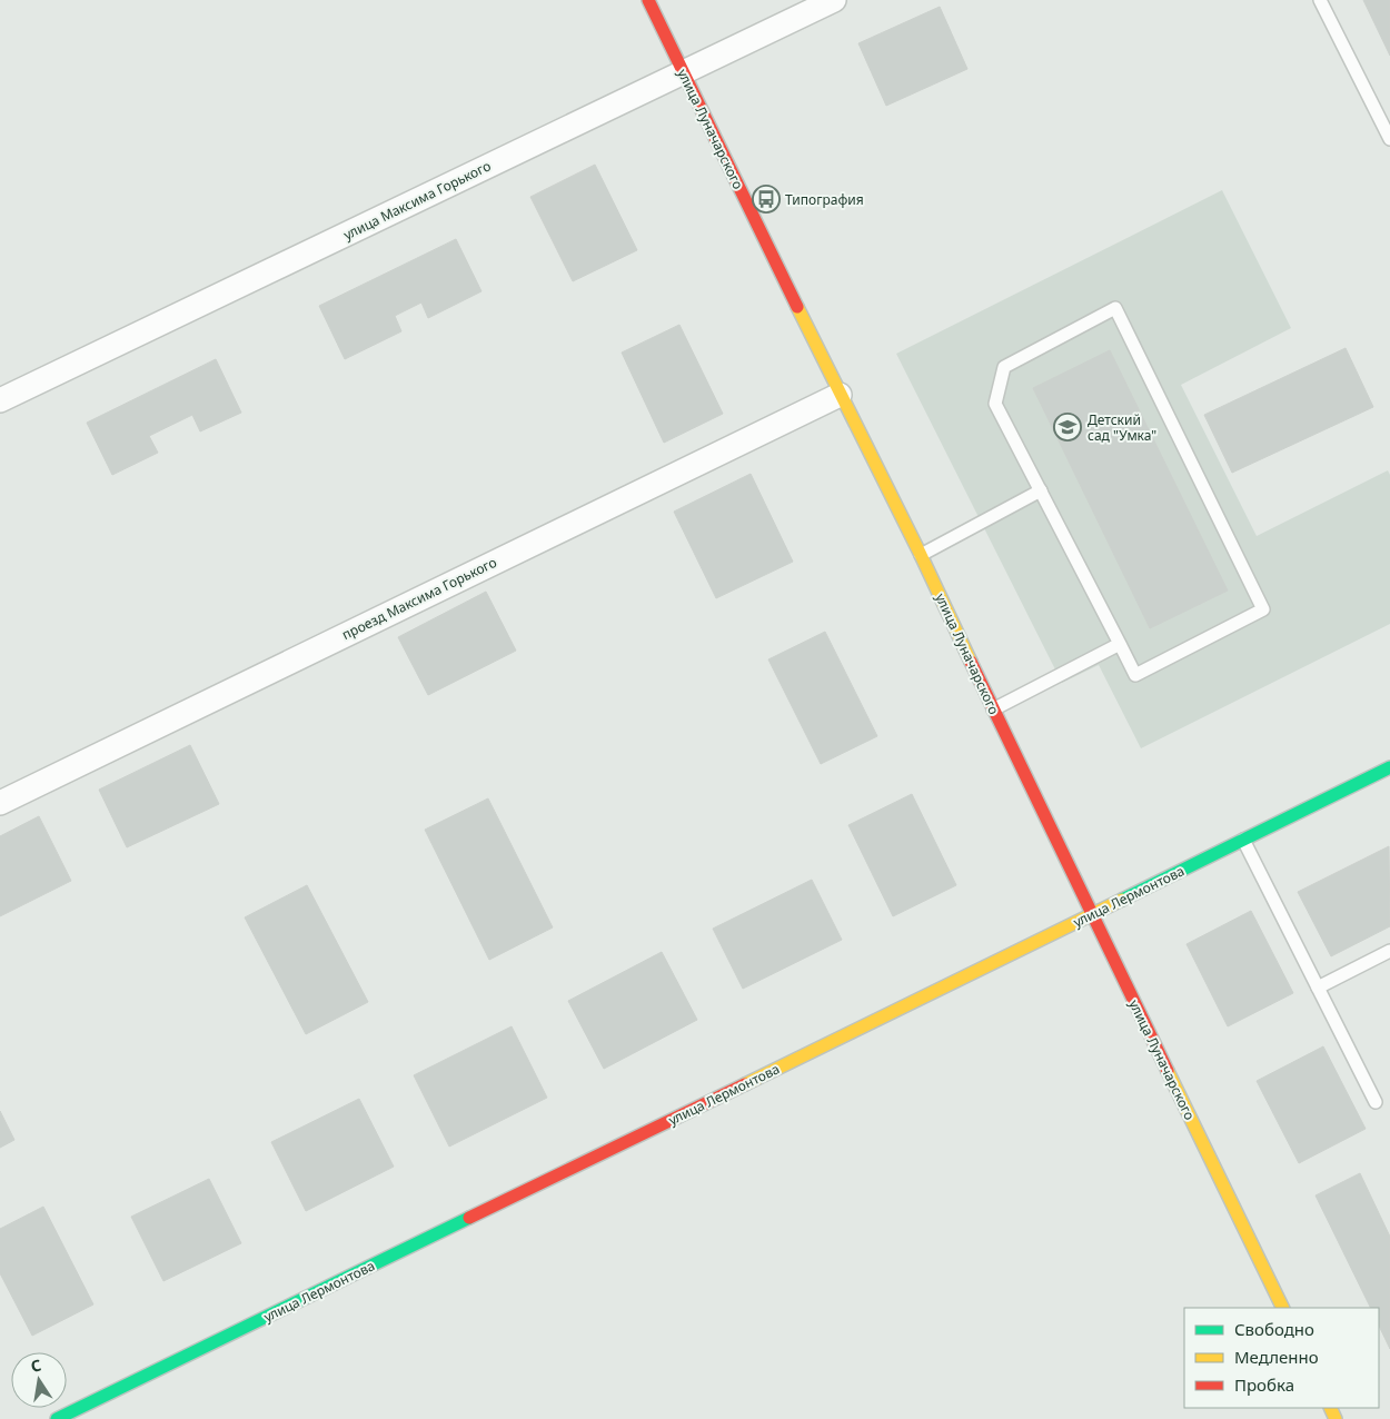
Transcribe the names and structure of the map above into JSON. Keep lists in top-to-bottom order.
{
  "streets": {
    "street": [
      "улица Луначарского",
      "улица Максима Горького",
      "проезд Максима Горького",
      "улица Лермонтова"
    ]
  },
  "crossings": [
    ["улица Луначарского", "улица Максима Горького"],
    ["улица Луначарского", "проезд Максима Горького"],
    ["улица Луначарского", "улица Лермонтова"]
  ],
  "places": {
    "bus stop": ["Типография"],
    "school or university": ["Детский сад \"Умка\""]
  },
  "legend": ["Свободно", "Медленно", "Пробка"],
  "north": "top"
}
